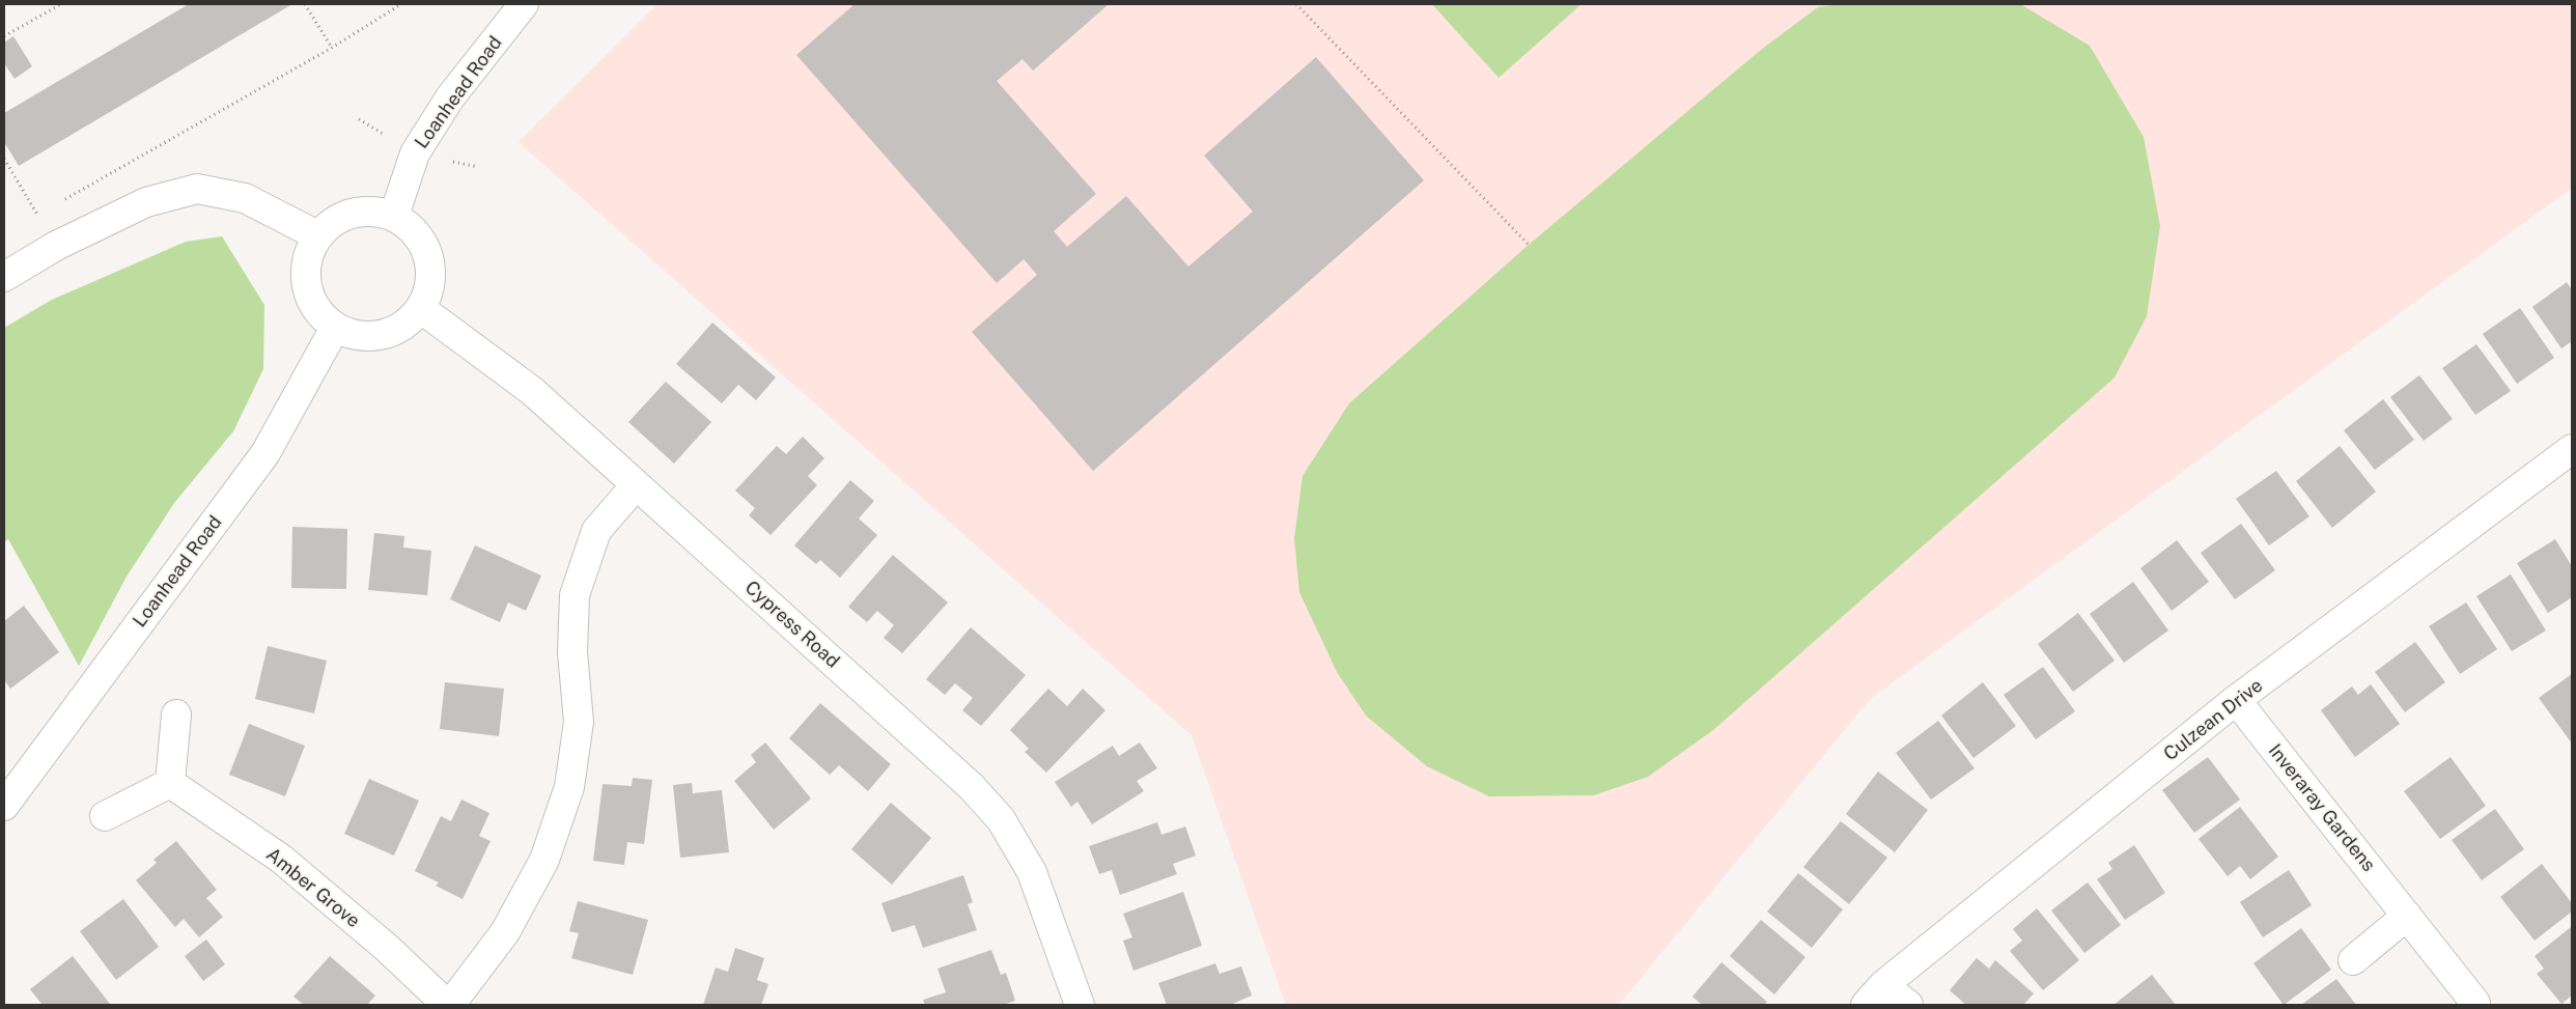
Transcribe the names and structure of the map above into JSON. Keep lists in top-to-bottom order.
{
  "streets": {
    "street": [
      "Loanhead Road",
      "Cypress Road",
      "Culzean Drive",
      "Inveraray Gardens",
      "Amber Grove"
    ]
  },
  "crossings": [
    ["Loanhead Road", "Cypress Road"],
    ["Culzean Drive", "Inveraray Gardens"]
  ]
}
